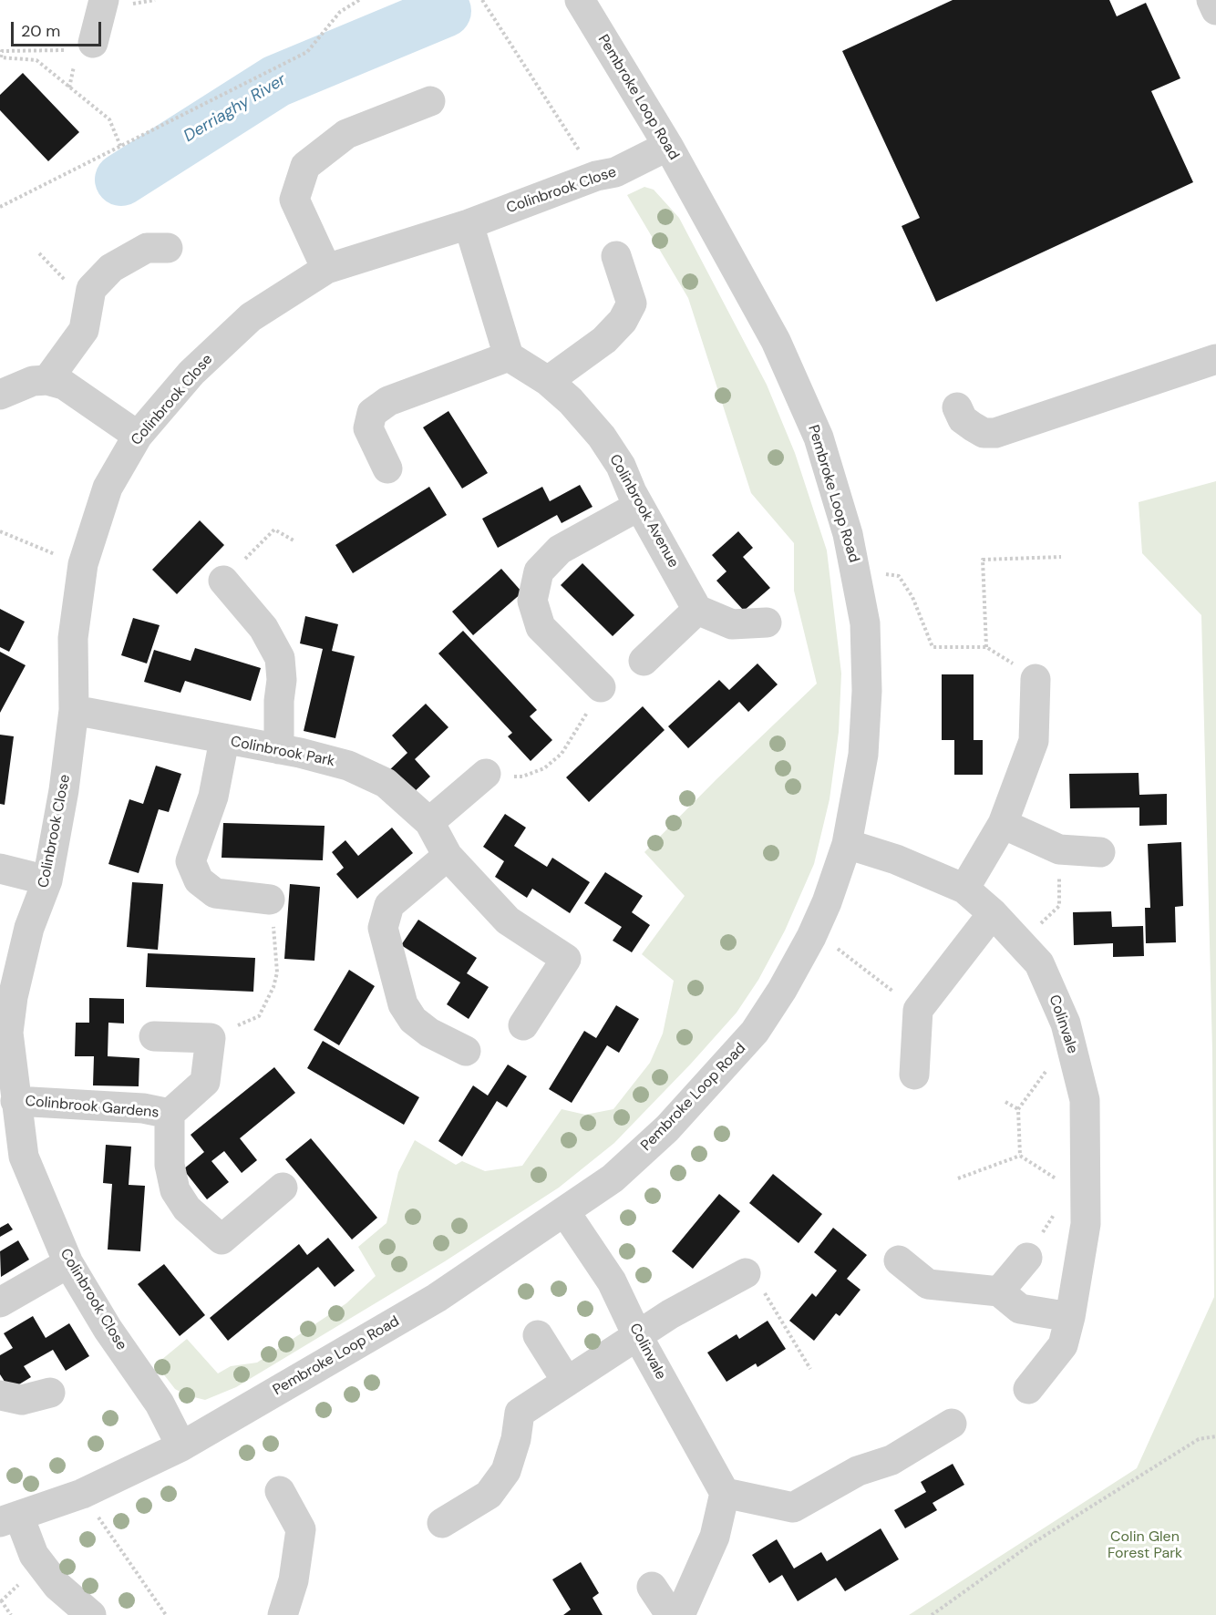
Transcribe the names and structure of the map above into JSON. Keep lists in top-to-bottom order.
{
  "streets": {
    "street": [
      "Pembroke Loop Road",
      "Colinbrook Close",
      "Colinbrook Avenue",
      "Colinbrook Park",
      "Colinvale",
      "Colinbrook Gardens"
    ]
  },
  "crossings": [
    ["Pembroke Loop Road", "Colinbrook Close"],
    ["Pembroke Loop Road", "Colinvale"],
    ["Colinbrook Close", "Colinbrook Park"],
    ["Colinbrook Close", "Colinbrook Gardens"]
  ],
  "water": ["Derriaghy River"],
  "parks": ["Colin Glen Forest Park"],
  "scale_bar": "20 m"
}
